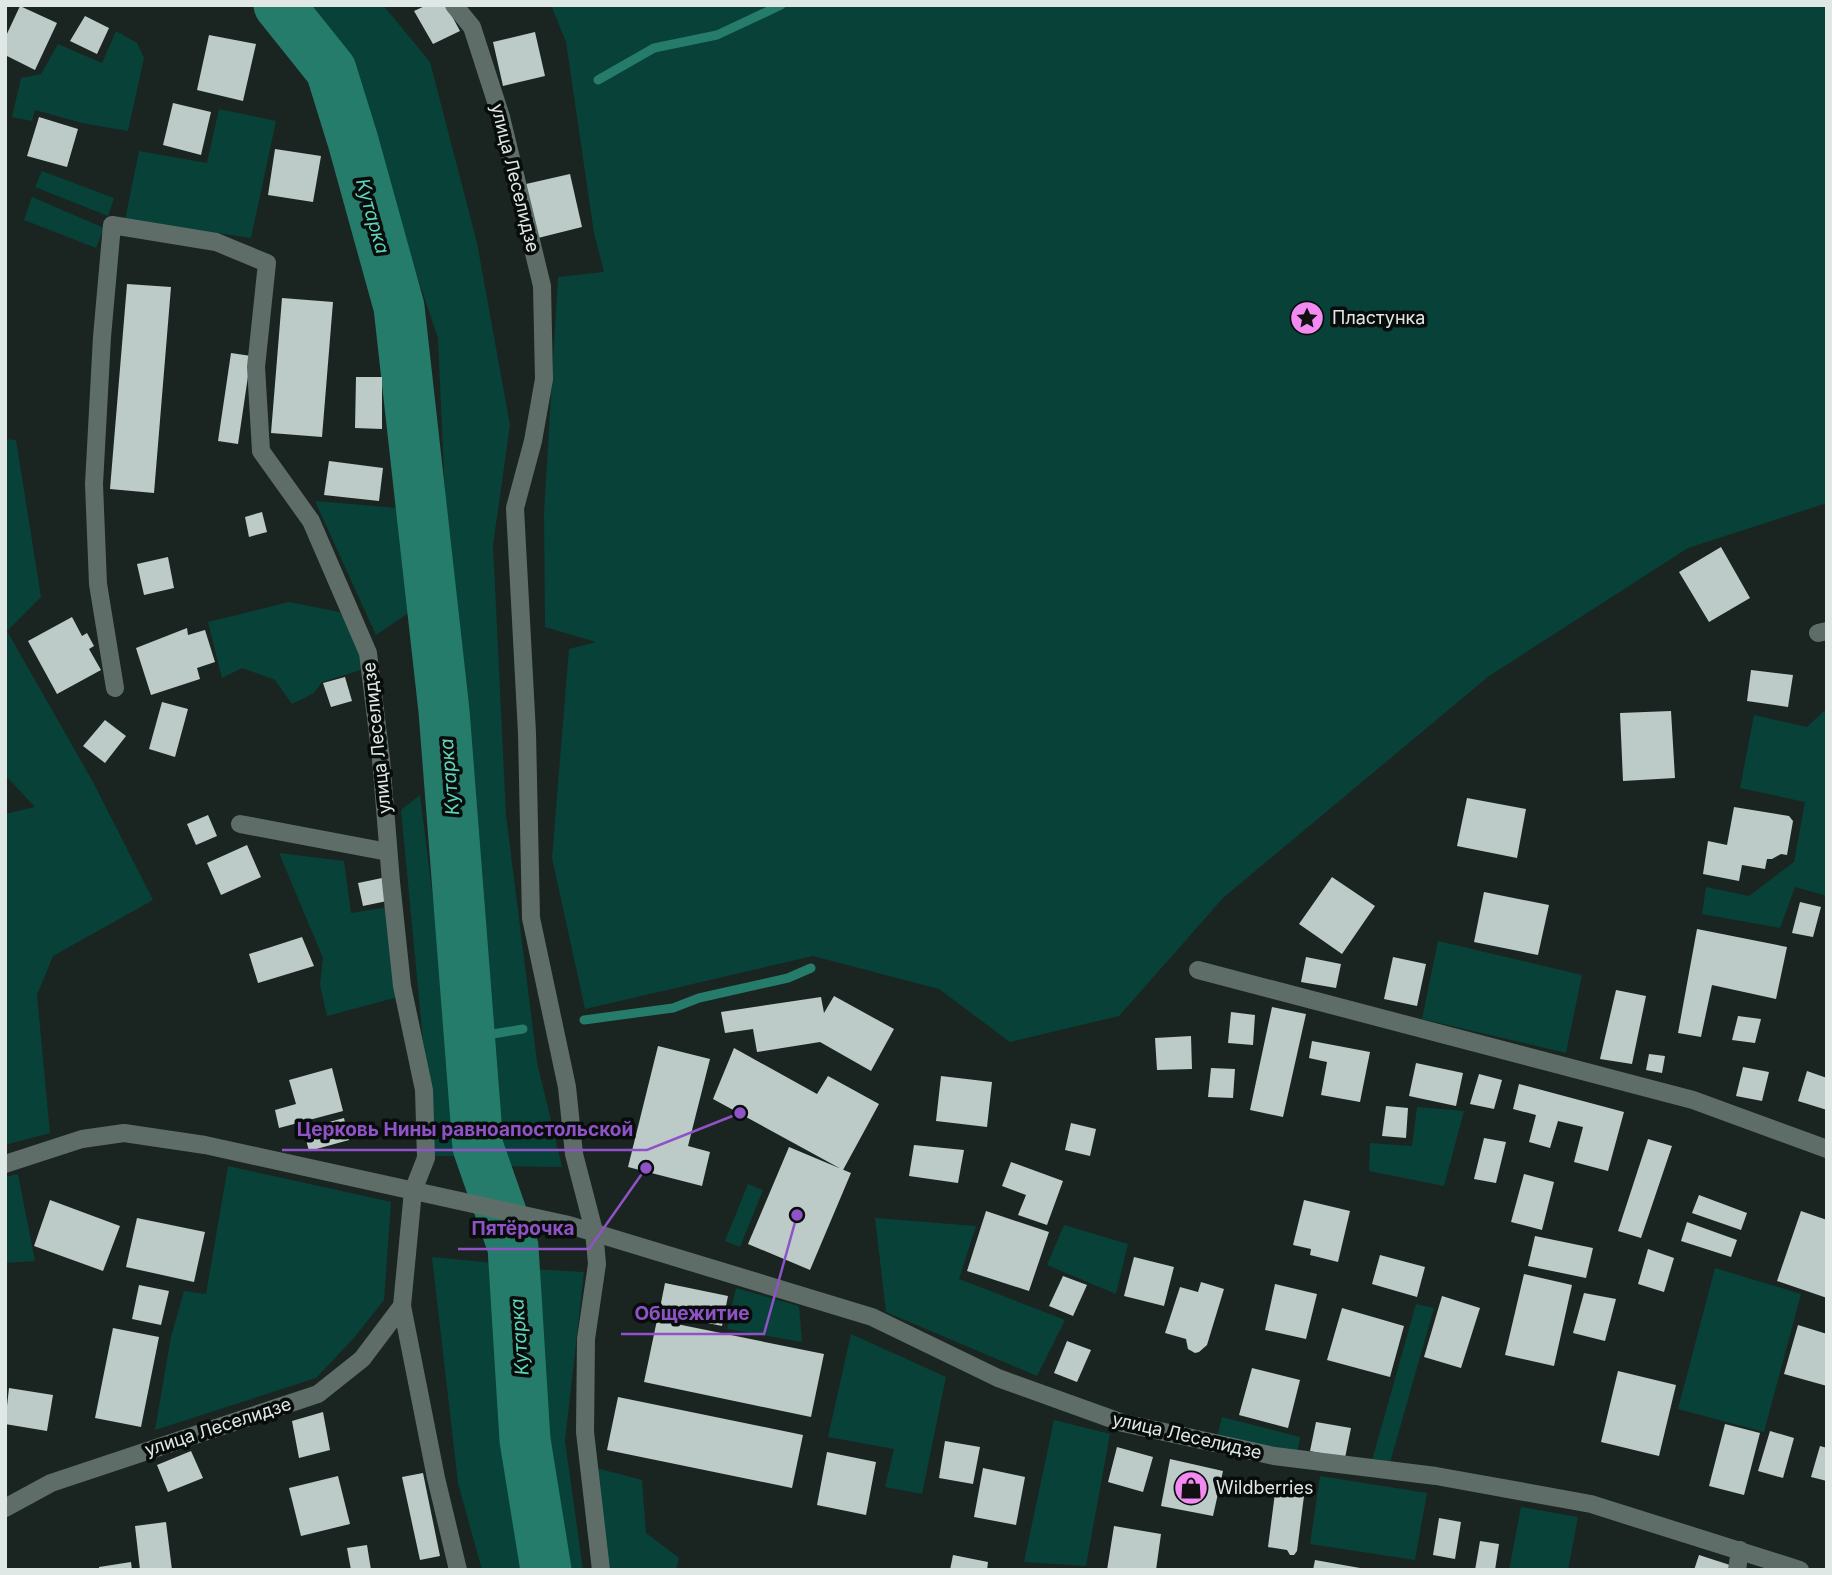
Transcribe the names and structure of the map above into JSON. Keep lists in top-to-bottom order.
{
  "streets": {
    "street": ["улица Леселидзе"]
  },
  "water": ["Кутарка"],
  "places": {
    "place": ["Пластунка"],
    "other": ["Церковь Нины равноапостольской", "Пятёрочка", "Общежитие"],
    "shop": ["Wildberries"]
  }
}
